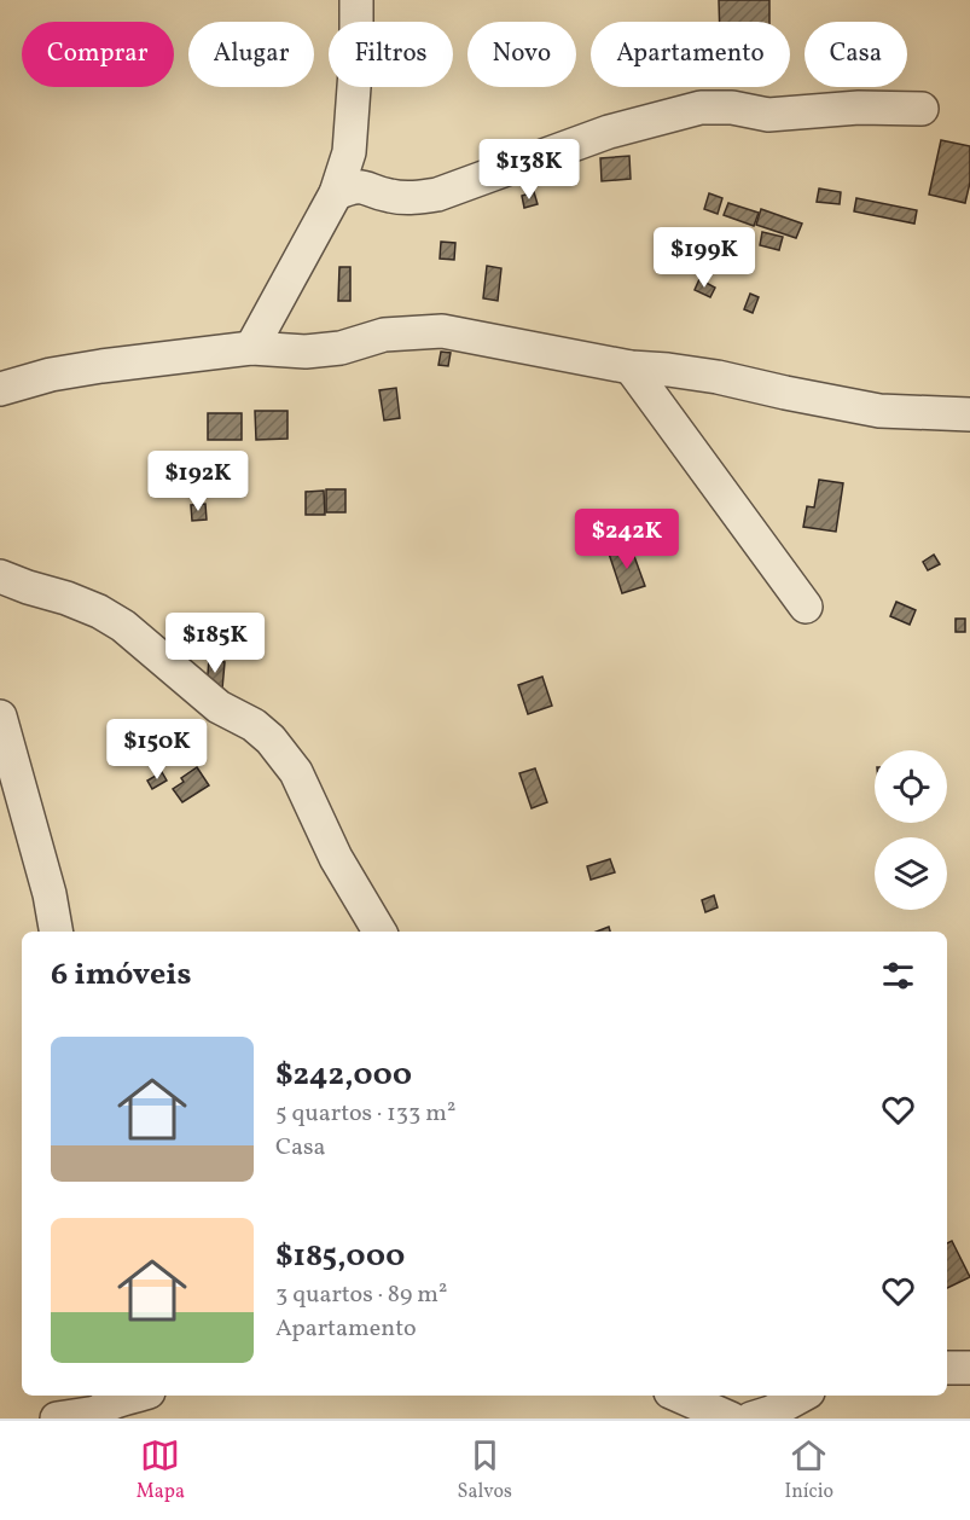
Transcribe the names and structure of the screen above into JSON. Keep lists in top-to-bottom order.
{
  "page": {
    "chip": [
      "Comprar",
      "Alugar",
      "Filtros",
      "Novo",
      "Apartamento",
      "Casa"
    ],
    "price": [
      "$138K",
      "$199K",
      "$192K",
      "$242K",
      "$185K",
      "$150K"
    ],
    "heading": "6 imóveis",
    "list": [
      {
        "name": "$242,000",
        "note": "5 quartos · 133 m² · Casa"
      },
      {
        "name": "$185,000",
        "note": "3 quartos · 89 m² · Apartamento"
      }
    ],
    "tabs": ["Mapa", "Salvos", "Início"]
  }
}
